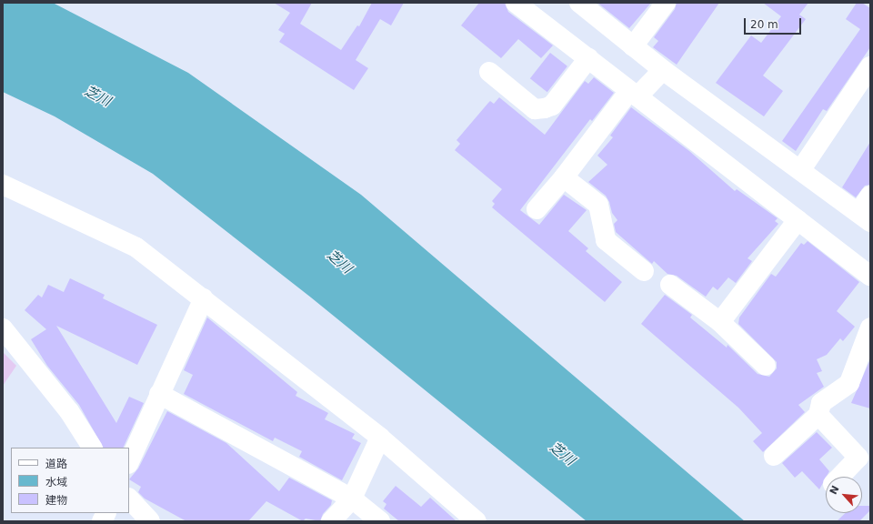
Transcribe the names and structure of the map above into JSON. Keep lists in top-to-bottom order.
{
  "water": ["芝川"],
  "legend": ["道路", "水域", "建物"],
  "scale_bar": "20 m",
  "north": "top left"
}
